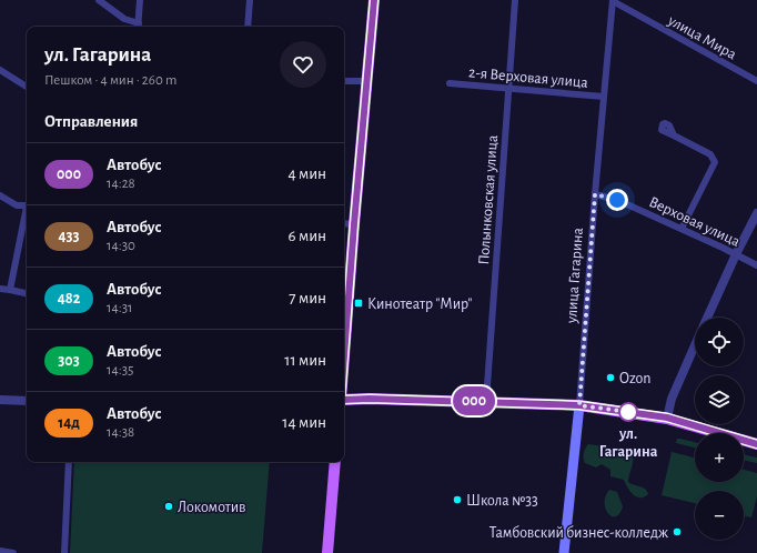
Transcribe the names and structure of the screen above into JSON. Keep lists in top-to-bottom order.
{
  "streets": {
    "main road": ["улица Гагарина"],
    "street": [
      "улица Мира",
      "2-я Верховая улица",
      "Полынковская улица",
      "Верховая улица"
    ]
  },
  "crossings": [
    ["улица Мира", "улица Гагарина"],
    ["2-я Верховая улица", "Полынковская улица"],
    ["2-я Верховая улица", "улица Гагарина"],
    ["Верховая улица", "улица Гагарина"]
  ],
  "places": {
    "transit": ["Кинотеатр \"Мир\""],
    "other": [
      "Ozon",
      "ул. Гагарина",
      "Школа №33",
      "Локомотив",
      "Тамбовский бизнес-колледж"
    ]
  },
  "lines": ["bus line 000"],
  "page": {
    "on_map": "000",
    "heading": [
      ["ул. Гагарина", "Пешком · 4 мин · 260 m"],
      "Отправления"
    ],
    "list": [
      {
        "mark": "000",
        "name": "Автобус",
        "note": "14:28",
        "value": "4 мин"
      },
      {
        "mark": "433",
        "name": "Автобус",
        "note": "14:30",
        "value": "6 мин"
      },
      {
        "mark": "482",
        "name": "Автобус",
        "note": "14:31",
        "value": "7 мин"
      },
      {
        "mark": "303",
        "name": "Автобус",
        "note": "14:35",
        "value": "11 мин"
      },
      {
        "mark": "14д",
        "name": "Автобус",
        "note": "14:38",
        "value": "14 мин"
      }
    ],
    "map_buttons": ["+", "−"]
  }
}
